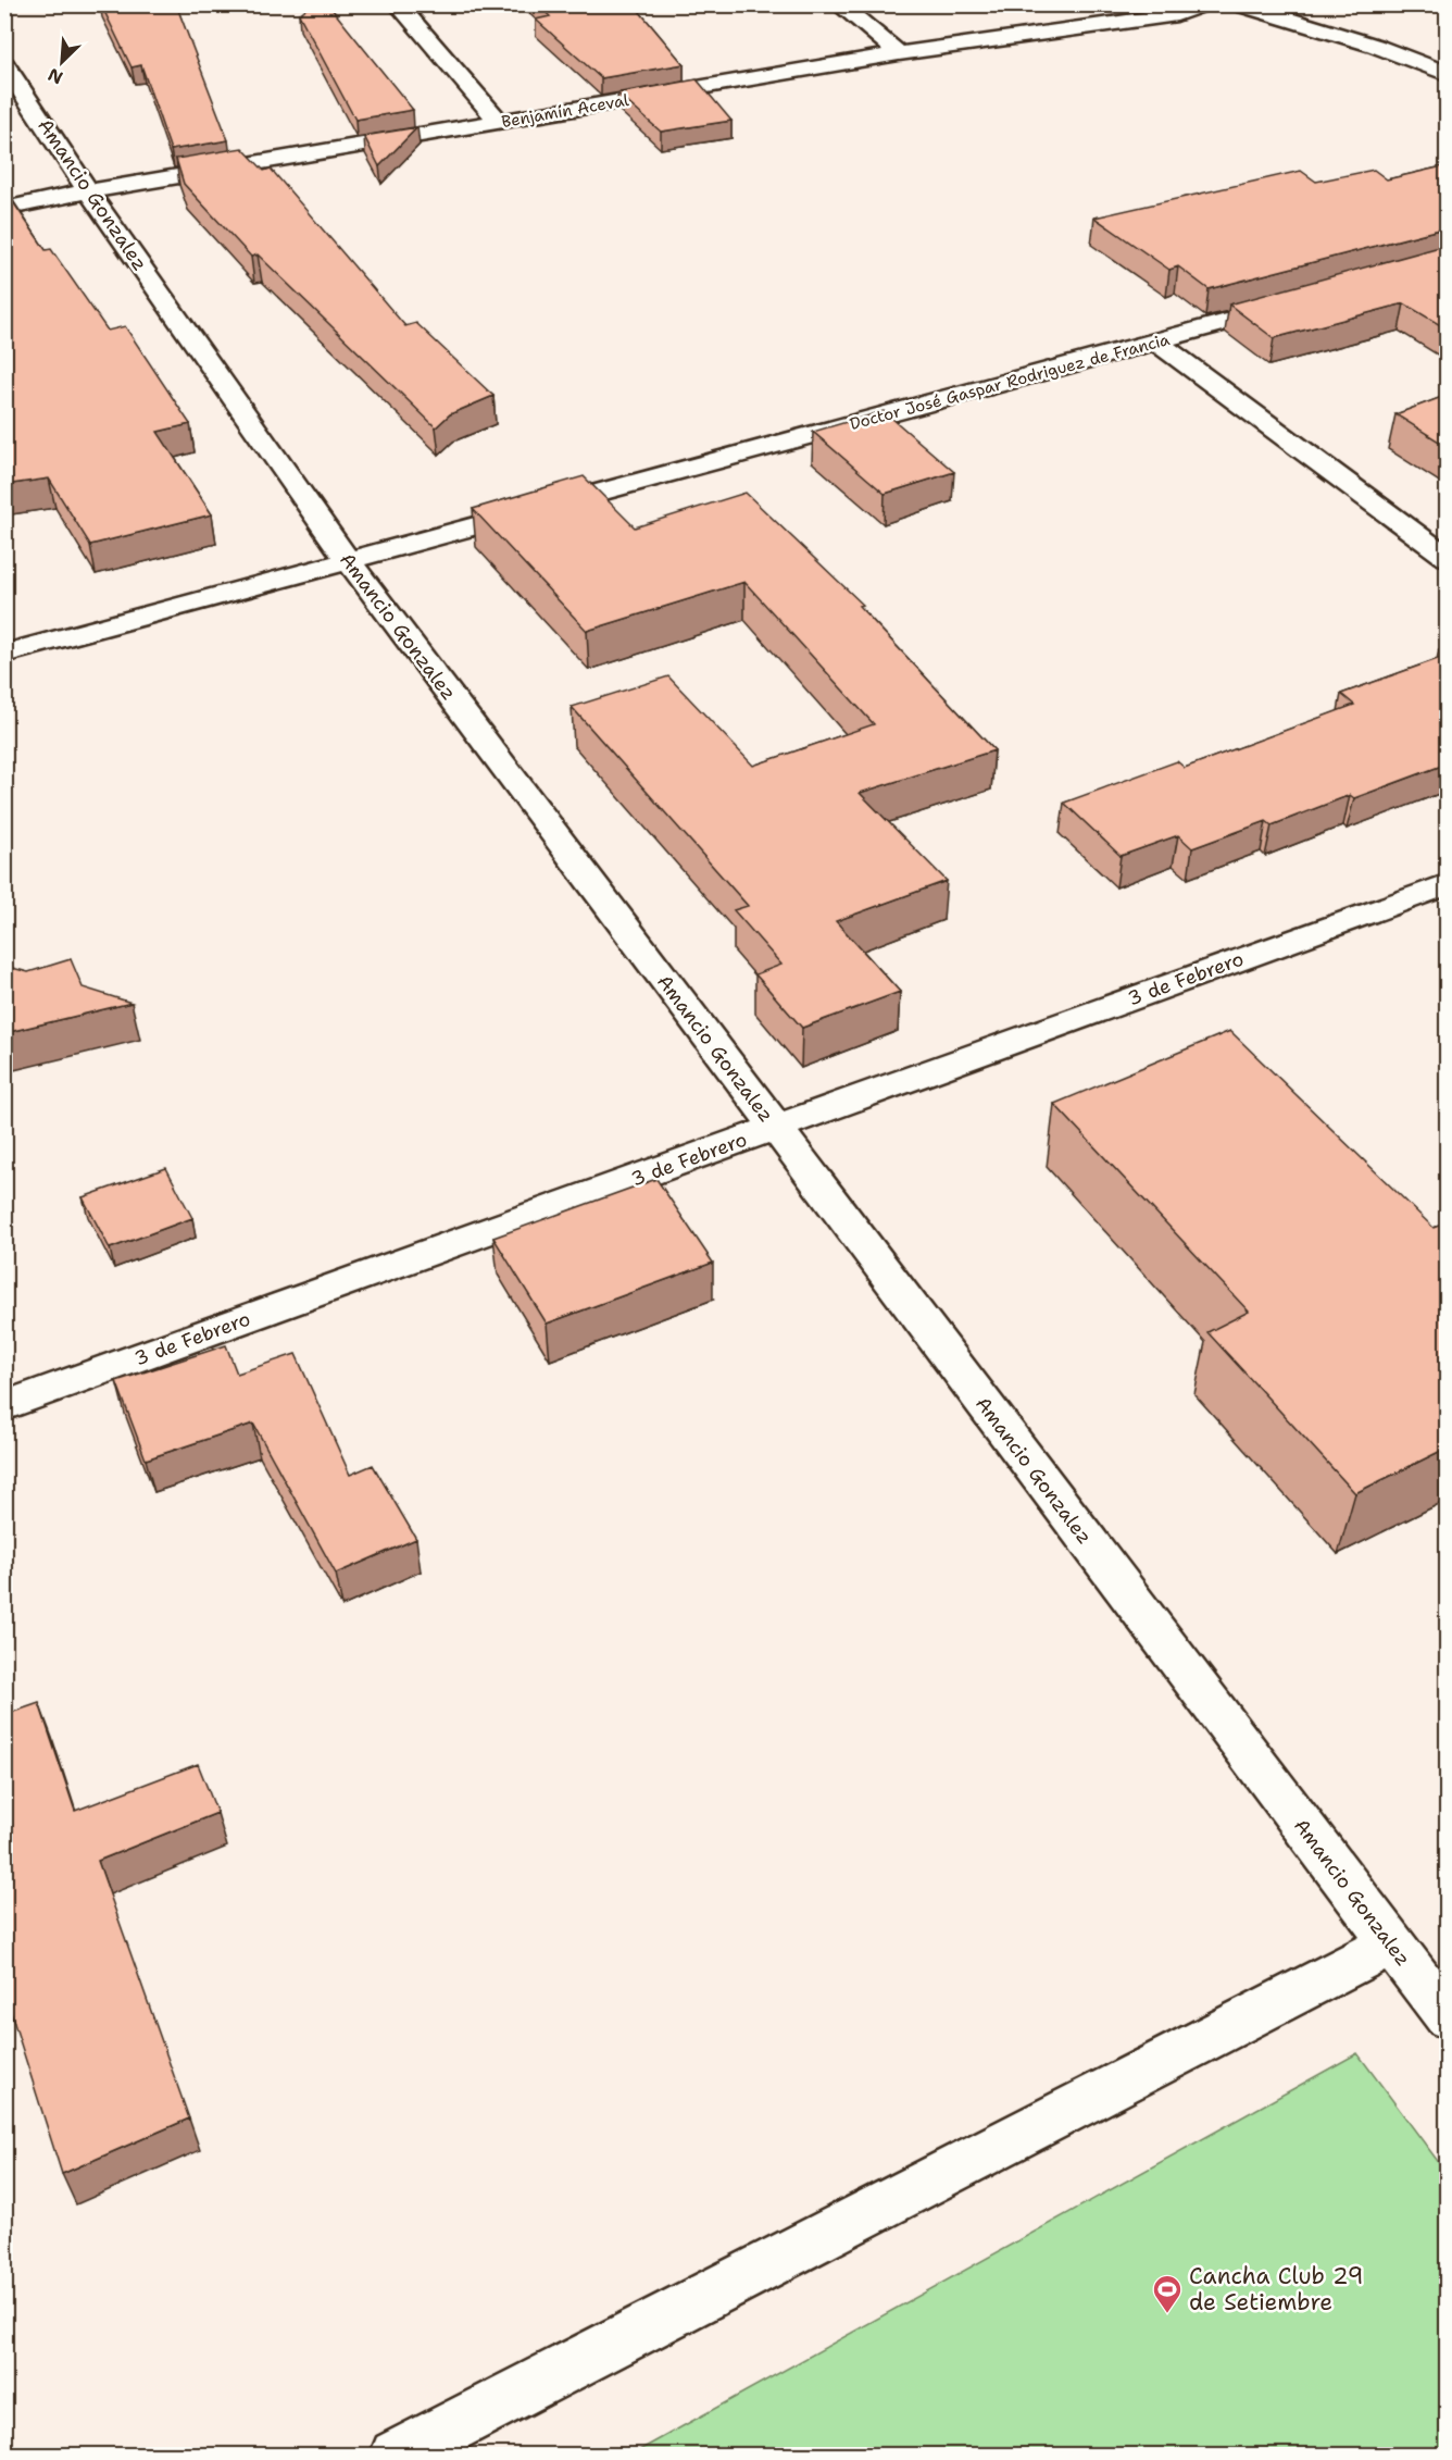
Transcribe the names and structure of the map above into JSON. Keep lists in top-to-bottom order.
{
  "streets": {
    "street": [
      "Benjamín Aceval",
      "Amancio Gonzalez",
      "Doctor José Gaspar Rodriguez de Francia",
      "3 de Febrero"
    ]
  },
  "crossings": [
    ["Benjamín Aceval", "Amancio Gonzalez"],
    ["Amancio Gonzalez", "Doctor José Gaspar Rodriguez de Francia"],
    ["Amancio Gonzalez", "3 de Febrero"]
  ],
  "places": {
    "sports": ["Cancha Club 29 de Setiembre"]
  },
  "north": "bottom left"
}
